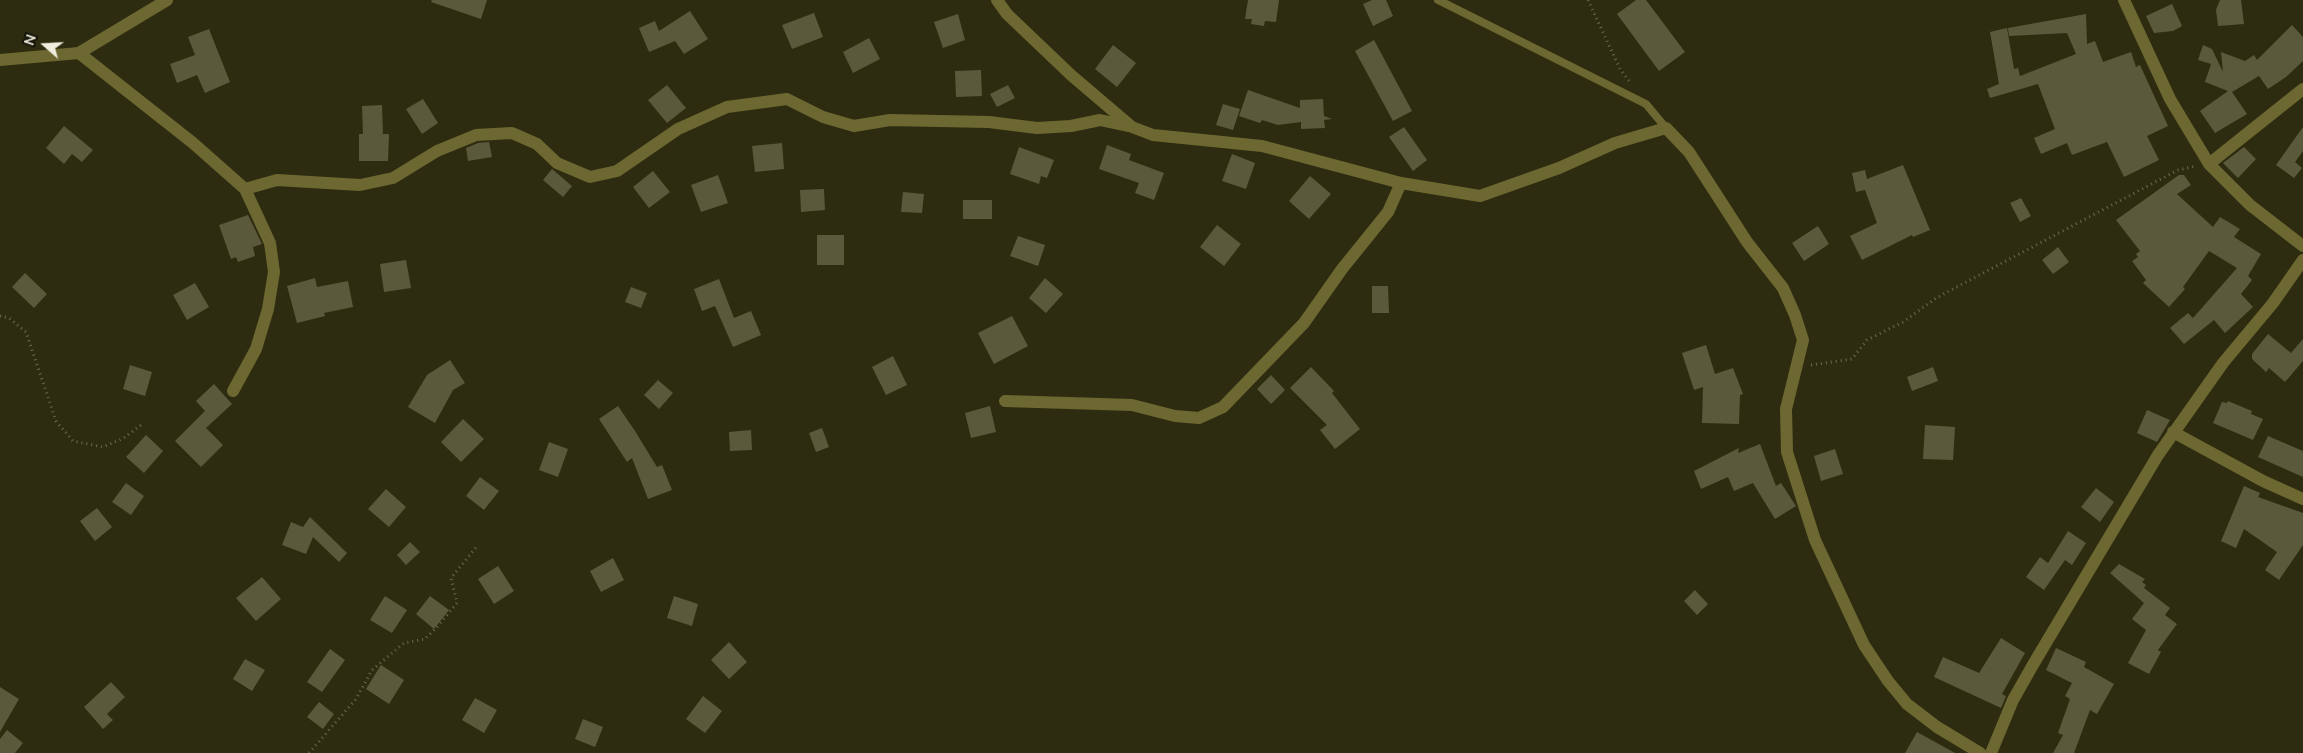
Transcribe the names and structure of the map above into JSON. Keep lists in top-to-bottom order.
{
  "north": "left"
}
